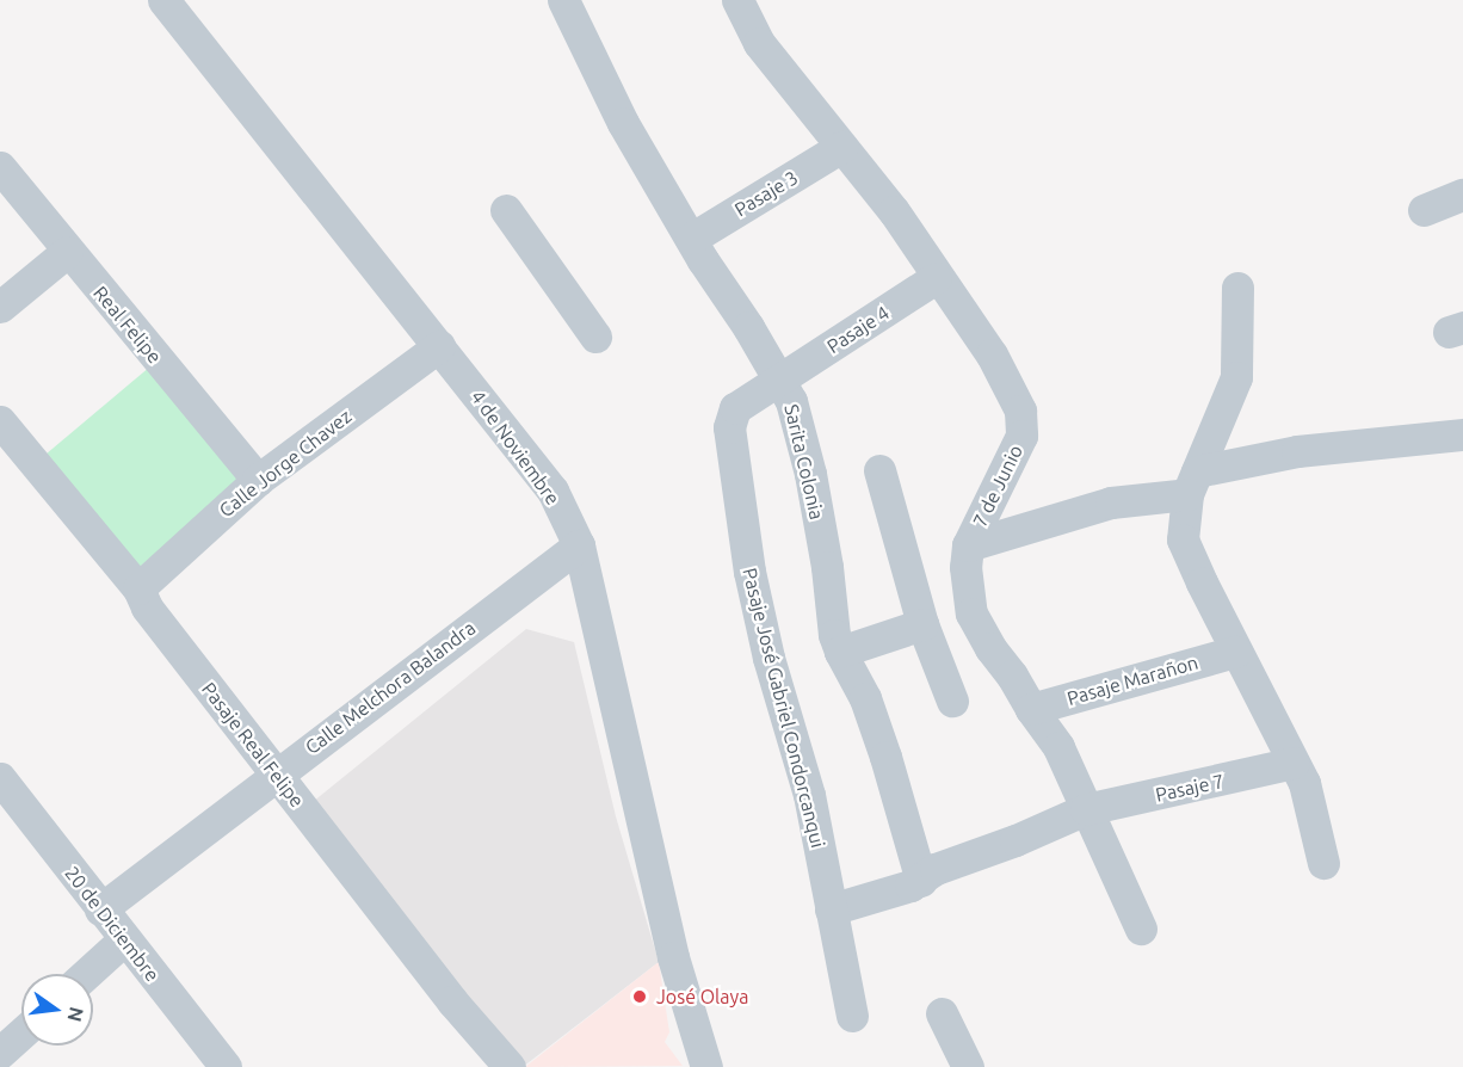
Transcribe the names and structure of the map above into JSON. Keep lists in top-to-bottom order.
{
  "streets": {
    "street": [
      "Pasaje 3",
      "Real Felipe",
      "Pasaje 4",
      "4 de Noviembre",
      "Sarita Colonia",
      "Calle Jorge Chavez",
      "7 de Junio",
      "Pasaje Marañon",
      "Calle Melchora Balandra",
      "Pasaje José Gabriel Condorcanqui",
      "Pasaje Real Felipe",
      "Pasaje 7",
      "20 de Diciembre"
    ]
  },
  "crossings": [
    ["Pasaje 3", "Sarita Colonia"],
    ["Pasaje 3", "7 de Junio"],
    ["Real Felipe", "Calle Jorge Chavez"],
    ["Pasaje 4", "Sarita Colonia"],
    ["Pasaje 4", "7 de Junio"],
    ["Pasaje 4", "Pasaje José Gabriel Condorcanqui"],
    ["4 de Noviembre", "Calle Jorge Chavez"],
    ["4 de Noviembre", "Calle Melchora Balandra"],
    ["Sarita Colonia", "Pasaje José Gabriel Condorcanqui"],
    ["Sarita Colonia", "Pasaje 7"],
    ["Calle Jorge Chavez", "Pasaje Real Felipe"],
    ["7 de Junio", "Pasaje Marañon"],
    ["7 de Junio", "Pasaje 7"],
    ["Calle Melchora Balandra", "Pasaje Real Felipe"],
    ["Calle Melchora Balandra", "20 de Diciembre"],
    ["Pasaje José Gabriel Condorcanqui", "Pasaje 7"]
  ],
  "places": ["José Olaya"],
  "north": "right"
}
